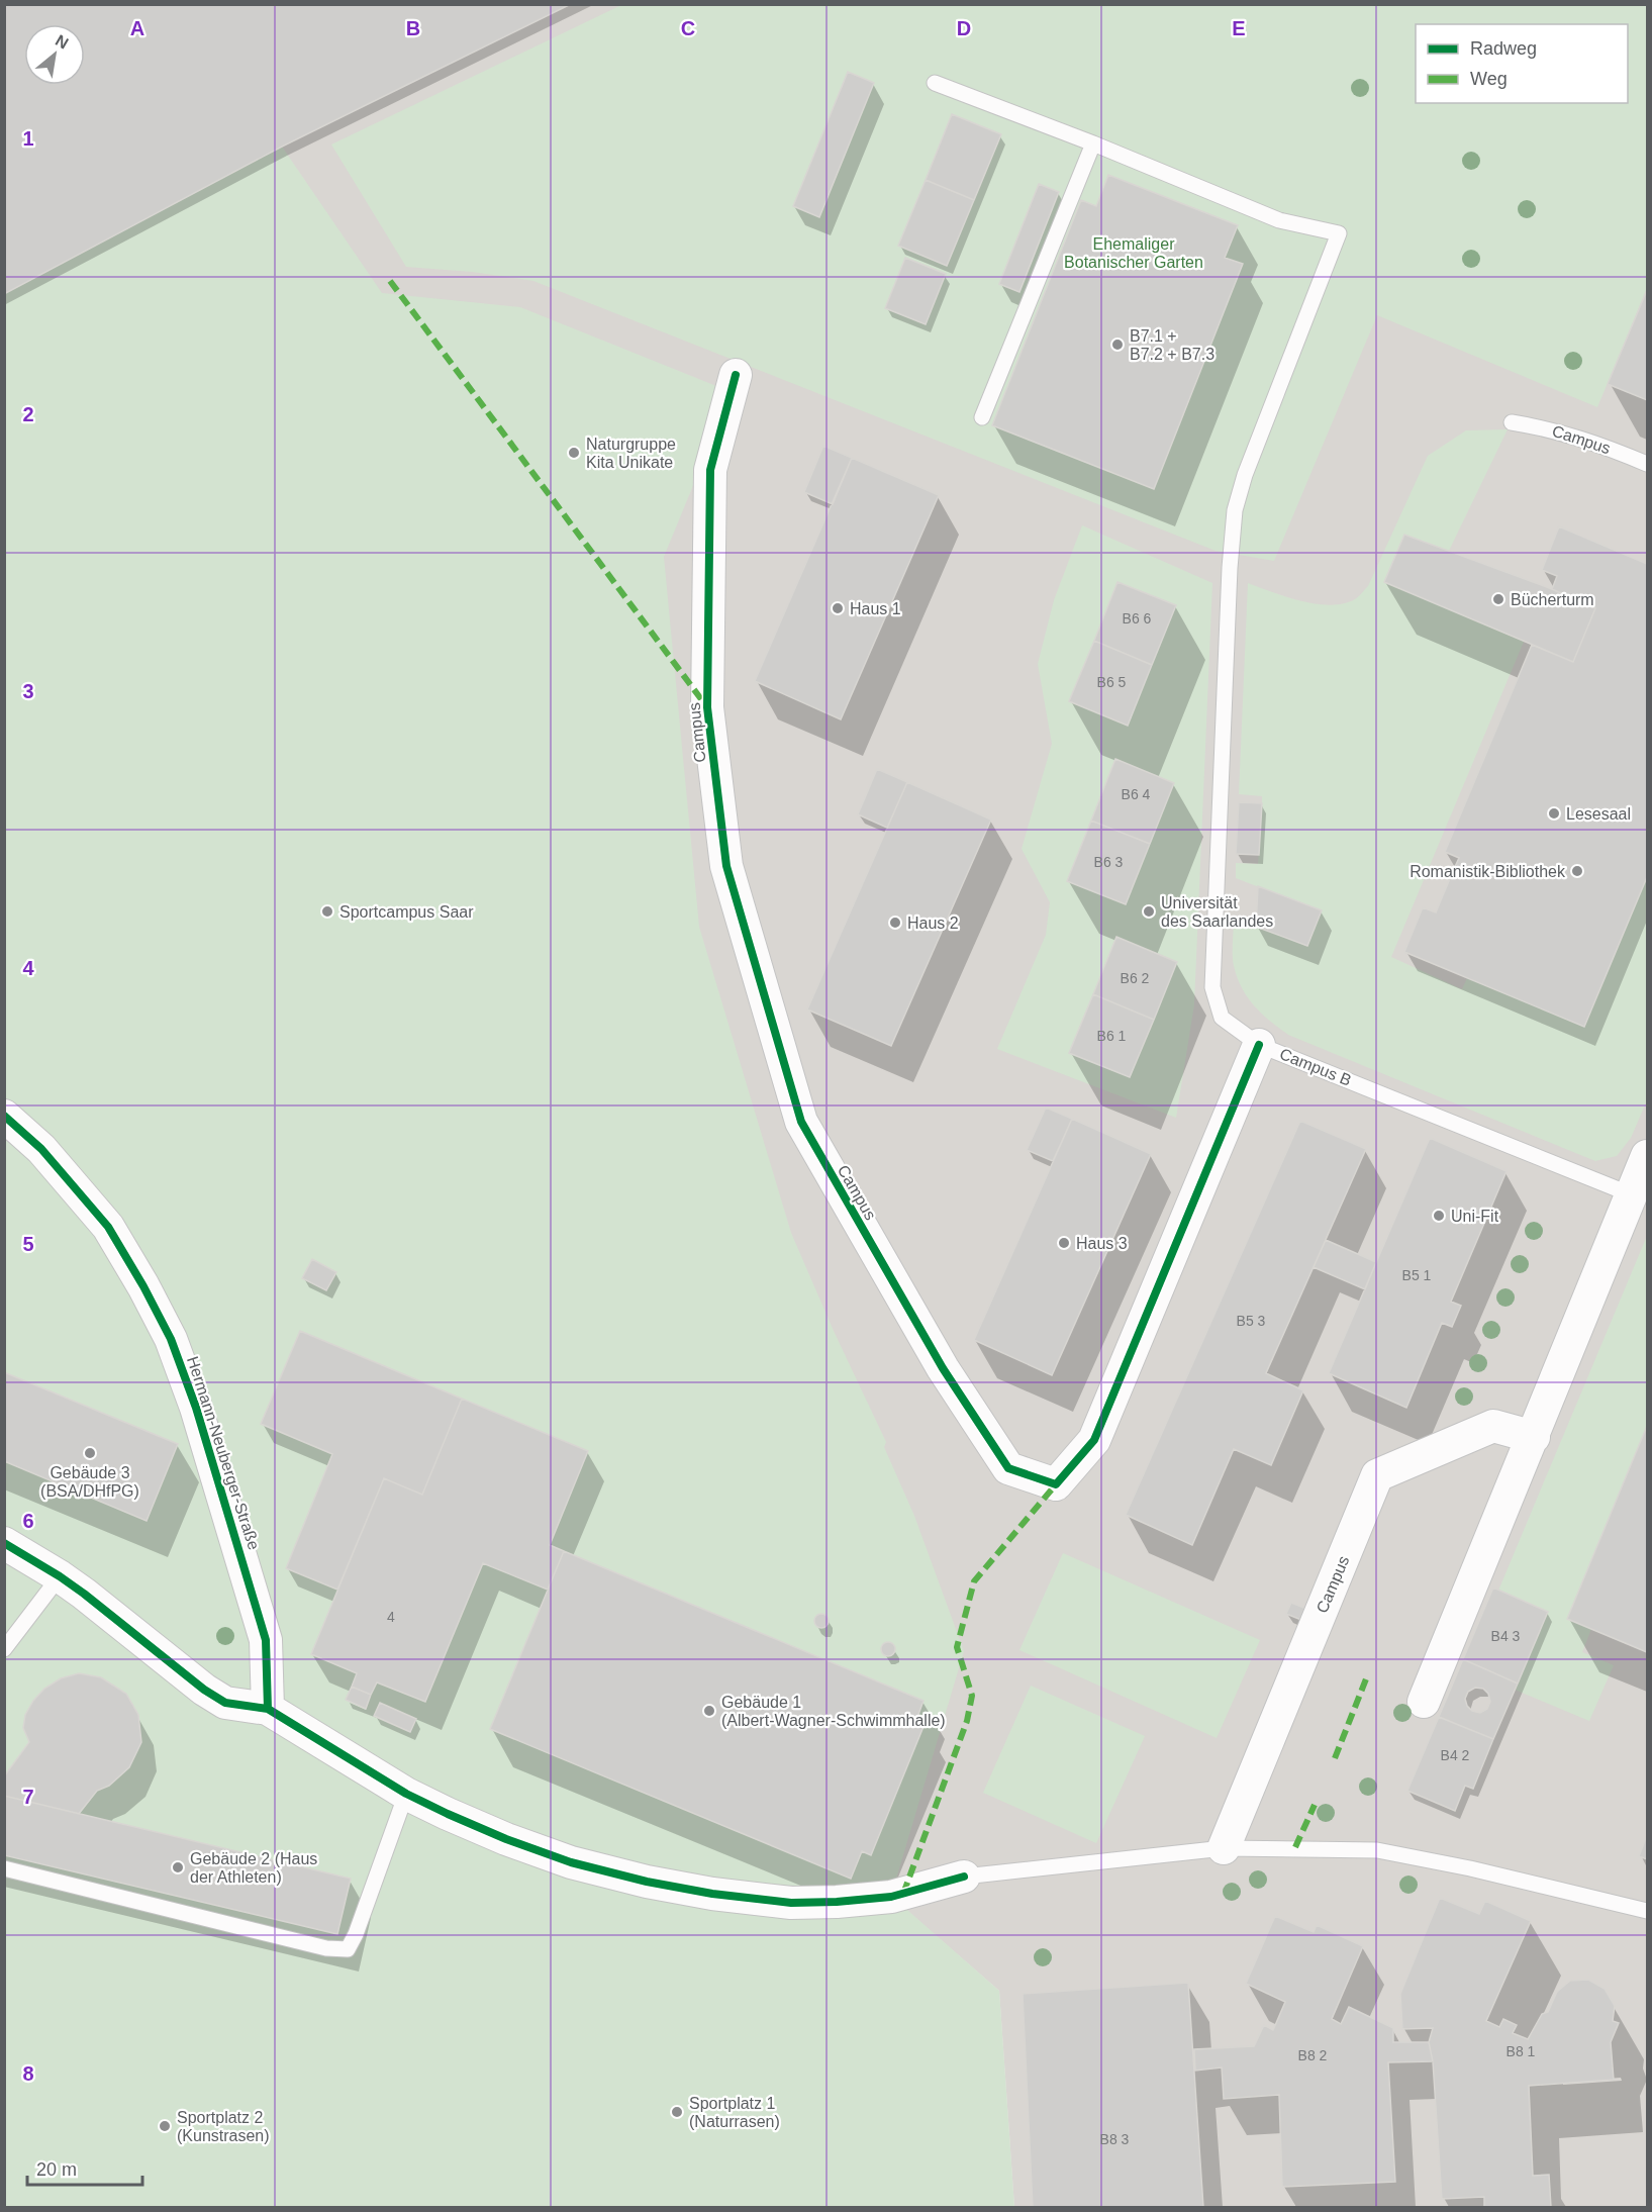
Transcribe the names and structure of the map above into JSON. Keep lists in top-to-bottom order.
{
  "streets": {
    "street": ["Campus", "Hermann-Neuberger-Straße"],
    "lane": ["Campus B"]
  },
  "crossings": [
    ["Campus", "Campus B"]
  ],
  "parks": ["Ehemaliger Botanischer Garten"],
  "places": [
    "B7.1 + B7.2 + B7.3",
    "Naturgruppe Kita Unikate",
    "Bücherturm",
    "Haus 1",
    "Lesesaal",
    "Romanistik-Bibliothek",
    "Sportcampus Saar",
    "Universität des Saarlandes",
    "Haus 2",
    "Uni-Fit",
    "Haus 3",
    "Gebäude 3 (BSA/DHfPG)",
    "Gebäude 1 (Albert-Wagner-Schwimmhalle)",
    "Gebäude 2 (Haus der Athleten)",
    "Sportplatz 1 (Naturrasen)",
    "Sportplatz 2 (Kunstrasen)"
  ],
  "house_numbers": [
    "B6 6",
    "B6 5",
    "B6 4",
    "B6 3",
    "B6 2",
    "B6 1",
    "B5 1",
    "B5 3",
    "4",
    "B4 3",
    "B4 2",
    "B8 1",
    "B8 2",
    "B8 3"
  ],
  "legend": ["Radweg", "Weg"],
  "scale_bar": "20 m",
  "north": "top right",
  "grid": {
    "columns": [
      "A",
      "B",
      "C",
      "D",
      "E"
    ],
    "rows": [
      "1",
      "2",
      "3",
      "4",
      "5",
      "6",
      "7",
      "8"
    ]
  }
}
